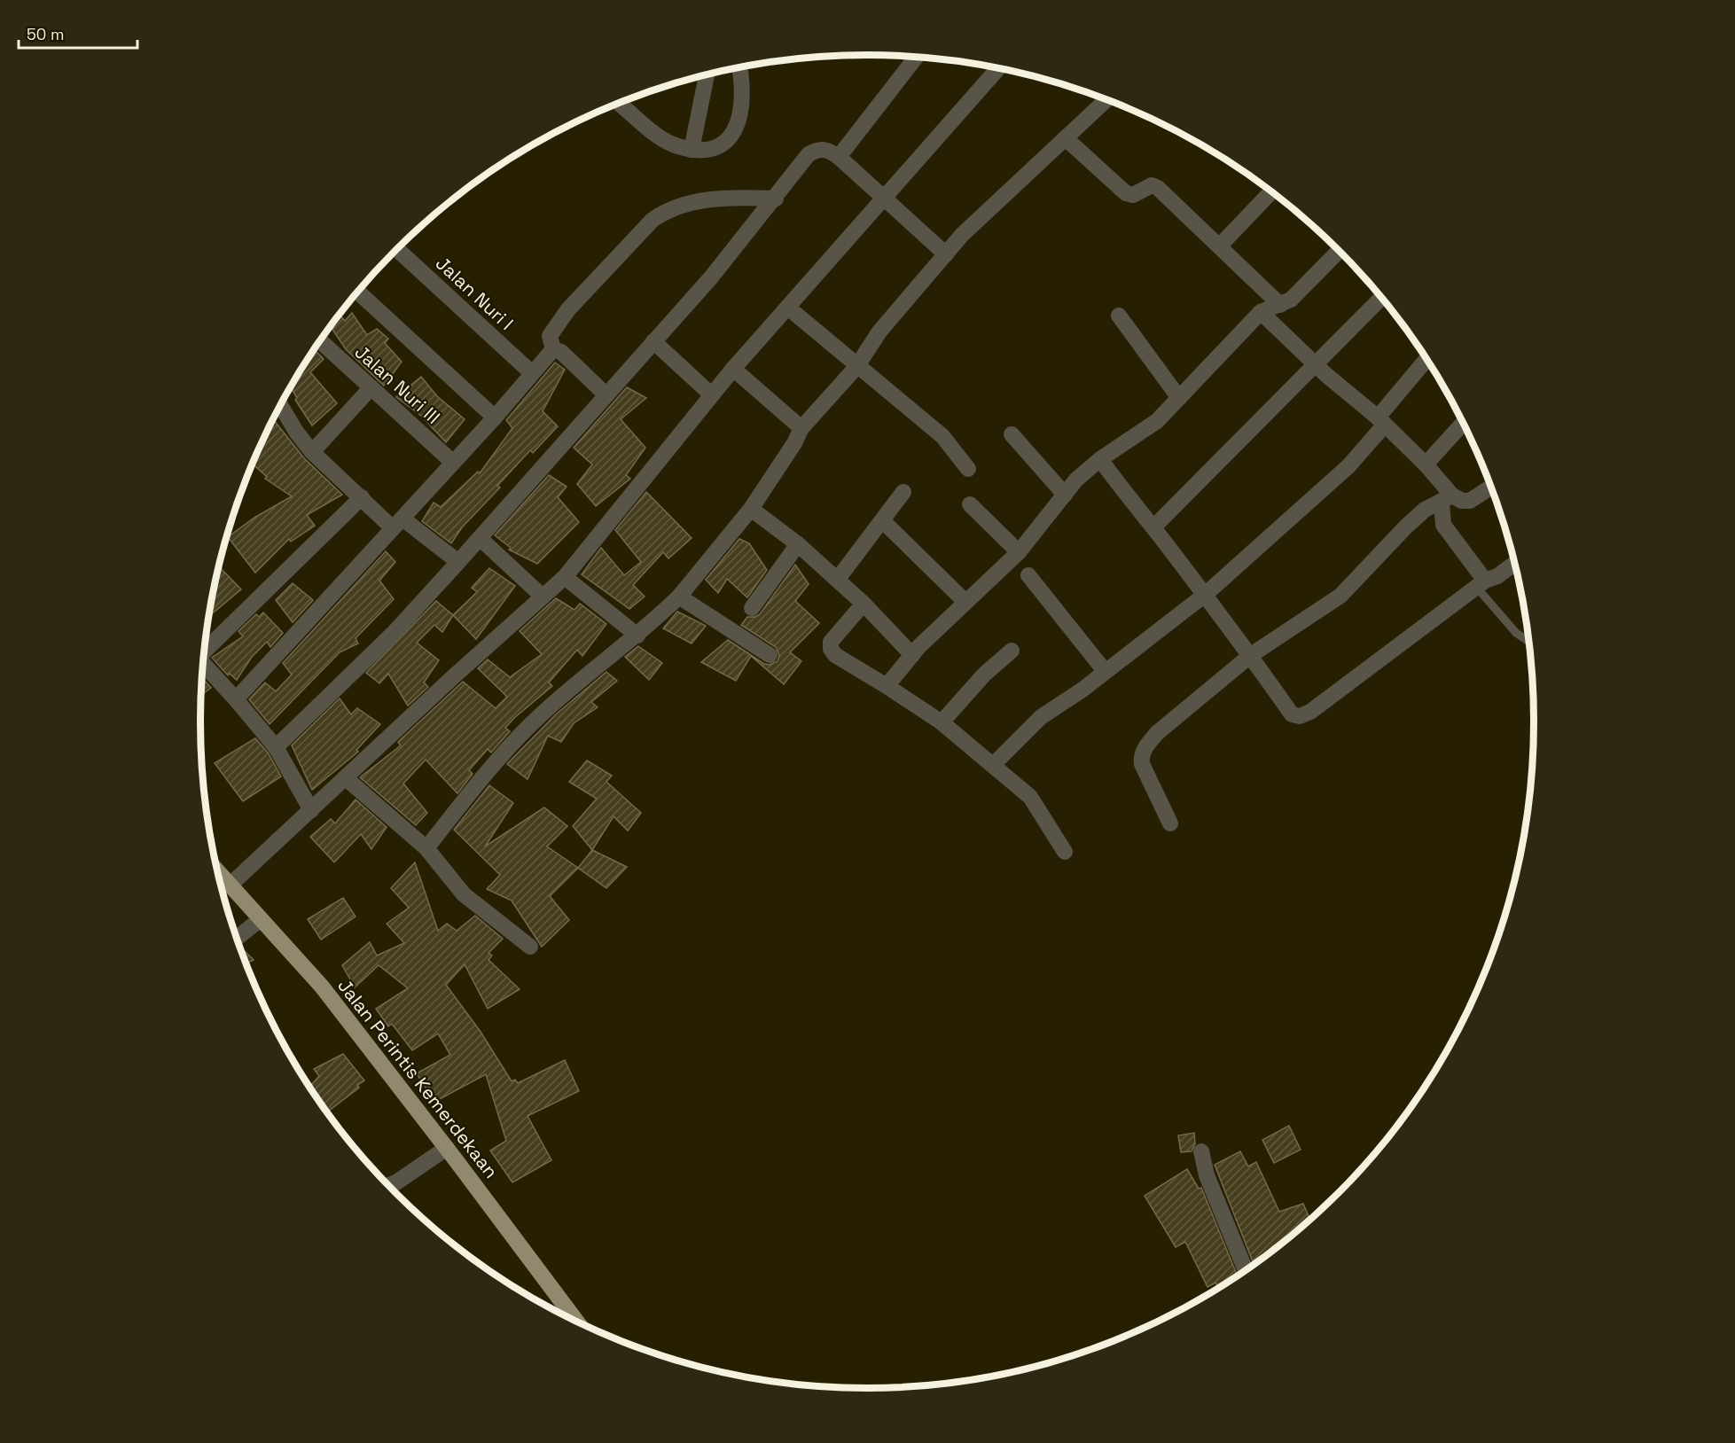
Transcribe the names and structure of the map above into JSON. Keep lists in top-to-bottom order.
{
  "streets": {
    "main road": ["Jalan Perintis Kemerdekaan"],
    "street": ["Jalan Nuri I", "Jalan Nuri III"]
  },
  "scale_bar": "50 m"
}
